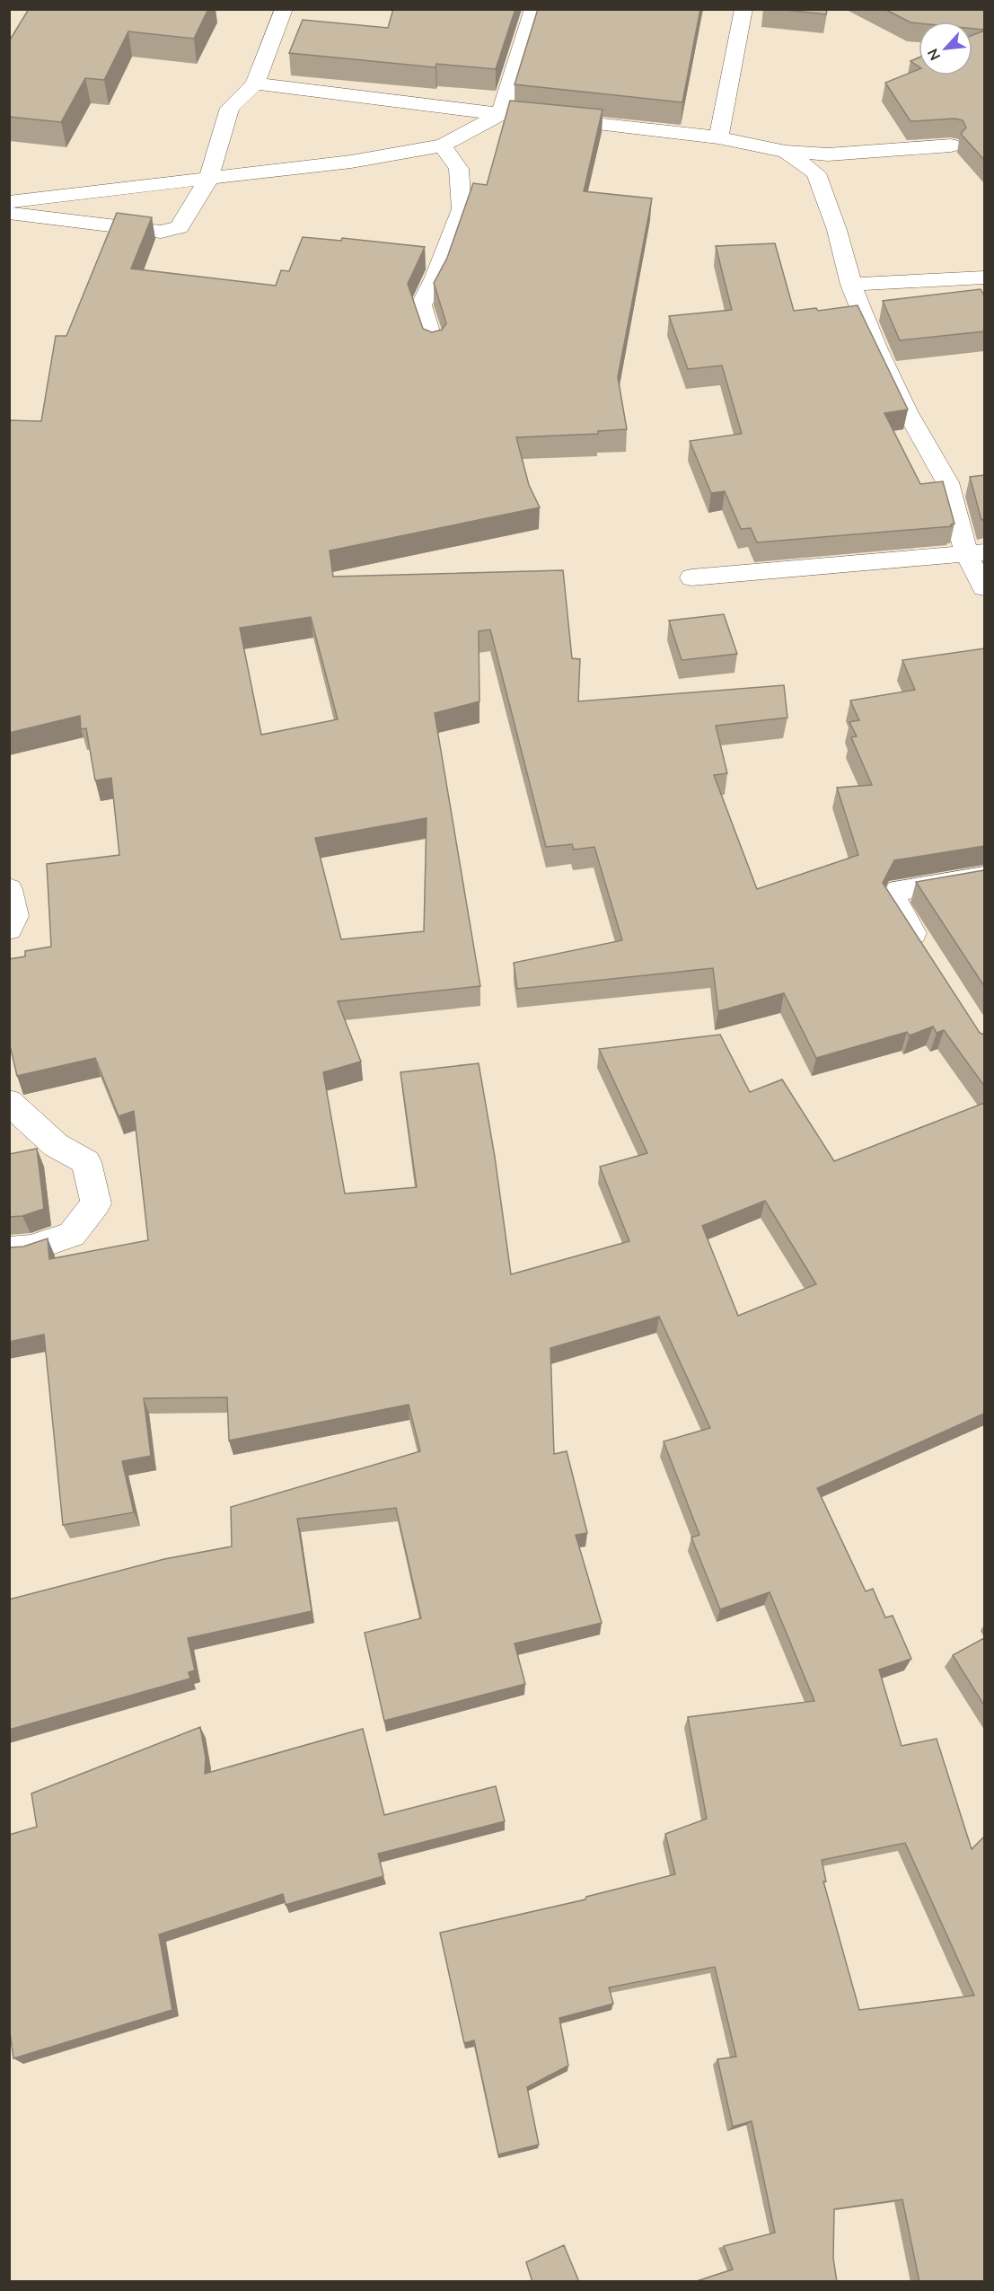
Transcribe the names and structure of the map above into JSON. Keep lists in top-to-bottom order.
{
  "north": "bottom left"
}
